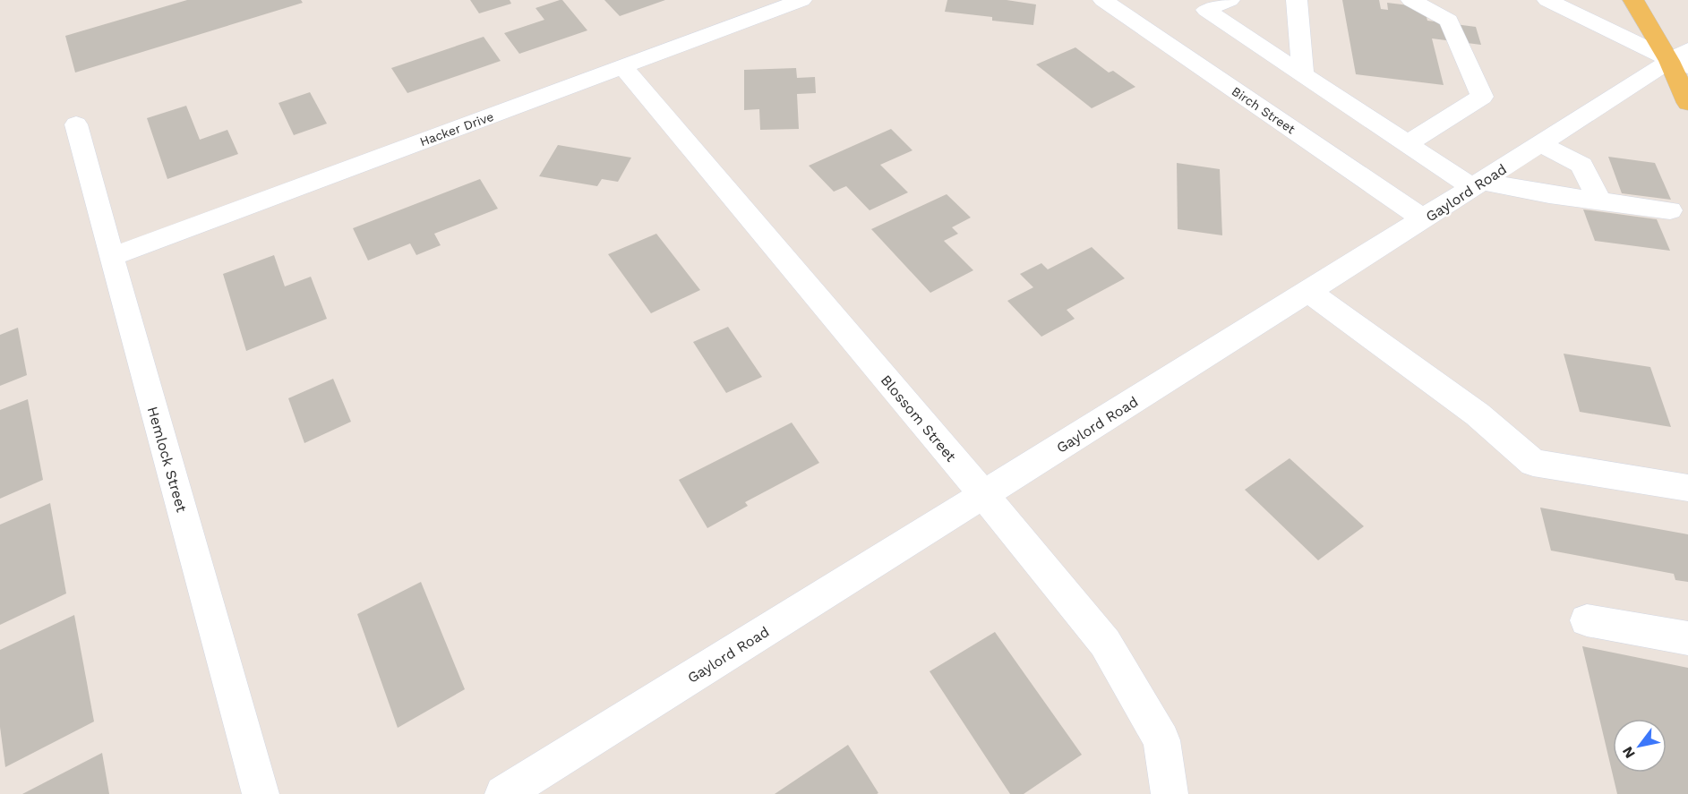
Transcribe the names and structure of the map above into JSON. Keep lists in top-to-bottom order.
{
  "streets": {
    "street": [
      "Birch Street",
      "Hacker Drive",
      "Gaylord Road",
      "Blossom Street",
      "Hemlock Street"
    ]
  },
  "crossings": [
    ["Birch Street", "Gaylord Road"],
    ["Hacker Drive", "Blossom Street"],
    ["Hacker Drive", "Hemlock Street"],
    ["Gaylord Road", "Blossom Street"]
  ],
  "north": "bottom left"
}
